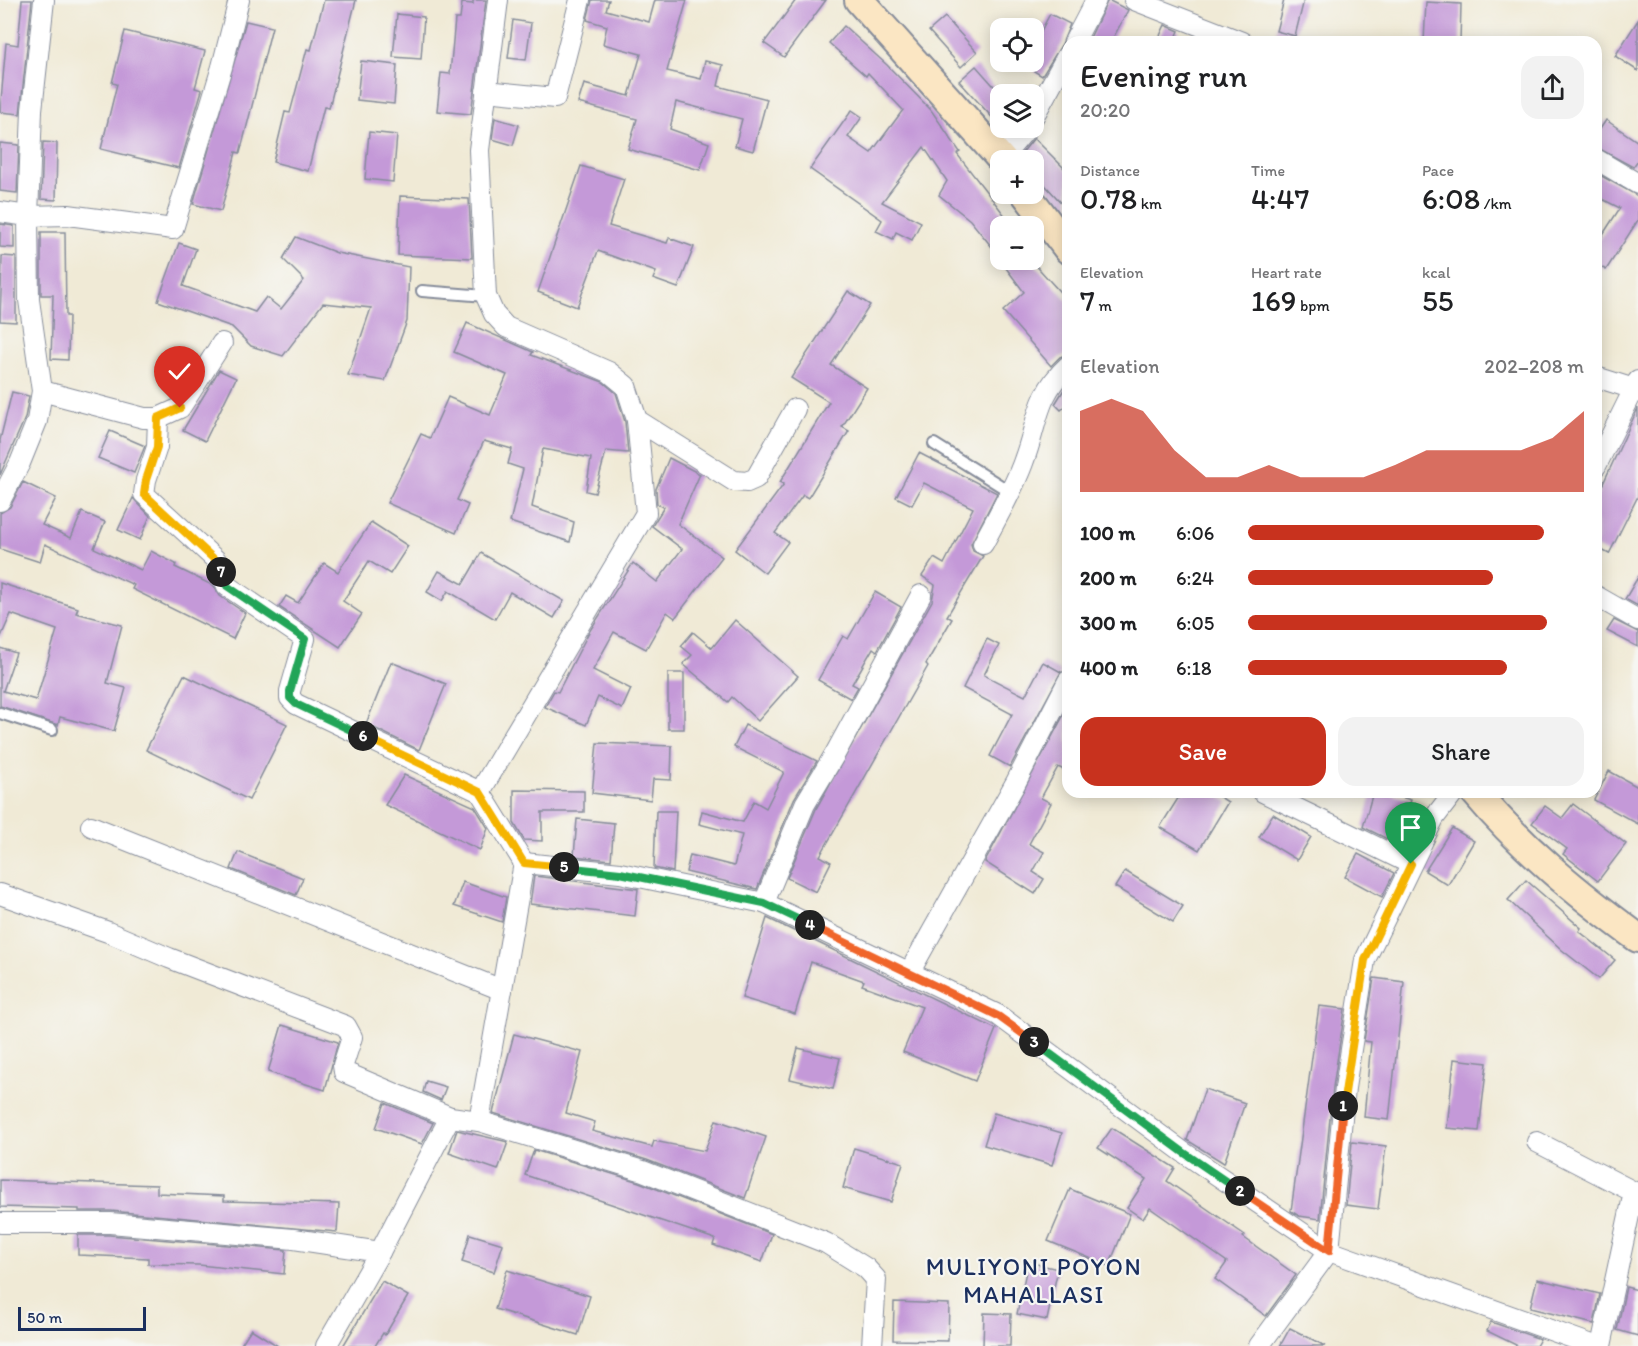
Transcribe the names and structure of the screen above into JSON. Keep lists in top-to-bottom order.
{
  "districts": ["MULIYONI POYON MAHALLASI"],
  "scale_bar": "50 m",
  "page": {
    "map_buttons": ["+", "−"],
    "heading": ["Evening run", "20:20"],
    "stats": [
      ["Distance", "0.78 km"],
      ["Time", "4:47"],
      ["Pace", "6:08 /km"],
      ["Elevation", "7 m"],
      ["Heart rate", "169 bpm"],
      ["kcal", "55"]
    ],
    "chart": ["Elevation", "202–208 m"],
    "list": [
      {
        "name": "100 m",
        "note": "6:06"
      },
      {
        "name": "200 m",
        "note": "6:24"
      },
      {
        "name": "300 m",
        "note": "6:05"
      },
      {
        "name": "400 m",
        "note": "6:18"
      }
    ],
    "pins": [
      "7",
      "6",
      "5",
      "4",
      "3",
      "1",
      "2"
    ],
    "buttons": ["Save", "Share"],
    "scale": "50 m"
  }
}
